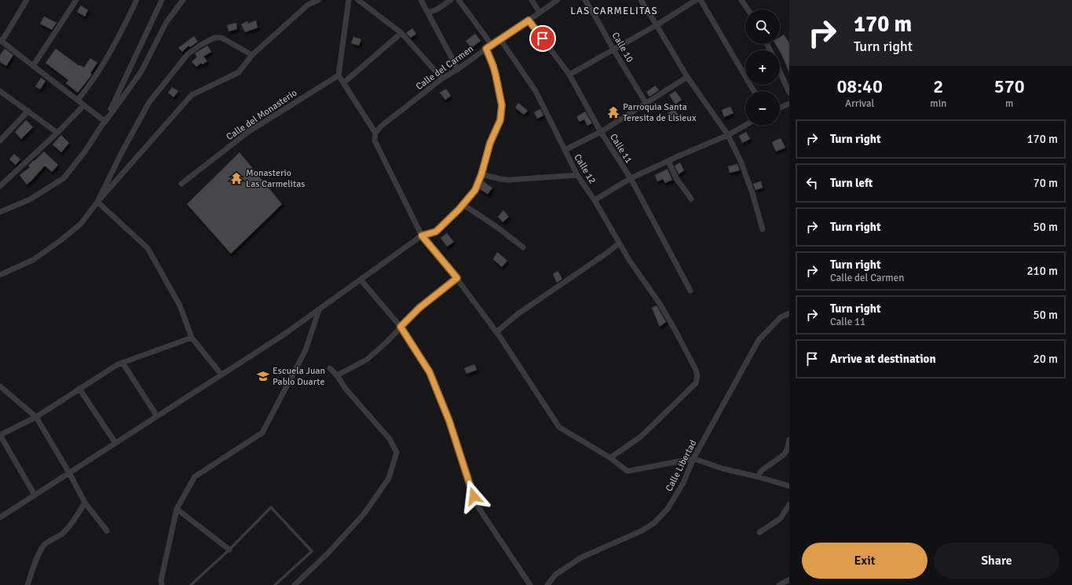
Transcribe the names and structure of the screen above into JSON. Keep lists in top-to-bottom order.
{
  "streets": {
    "street": [
      "Calle 10",
      "Calle del Carmen",
      "Calle del Monasterio",
      "Calle 11",
      "Calle 12",
      "Calle Libertad"
    ]
  },
  "crossings": [
    ["Calle del Carmen", "Calle 11"],
    ["Calle del Carmen", "Calle 12"]
  ],
  "districts": ["LAS CARMELITAS"],
  "places": {
    "temple": ["Parroquia Santa Teresita de Lisieux", "Monasterio Las Carmelitas"],
    "school or university": ["Escuela Juan Pablo Duarte"]
  },
  "page": {
    "turn": ["170 m", "Turn right"],
    "map_buttons": ["+", "−"],
    "eta": [
      "08:40",
      "Arrival",
      "2",
      "min",
      "570",
      "m"
    ],
    "list": [
      {
        "name": "Turn right",
        "value": "170 m"
      },
      {
        "name": "Turn left",
        "value": "70 m"
      },
      {
        "name": "Turn right",
        "value": "50 m"
      },
      {
        "name": "Turn right",
        "note": "Calle del Carmen",
        "value": "210 m"
      },
      {
        "name": "Turn right",
        "note": "Calle 11",
        "value": "50 m"
      },
      {
        "name": "Arrive at destination",
        "value": "20 m"
      }
    ],
    "buttons": ["Exit", "Share"]
  }
}
